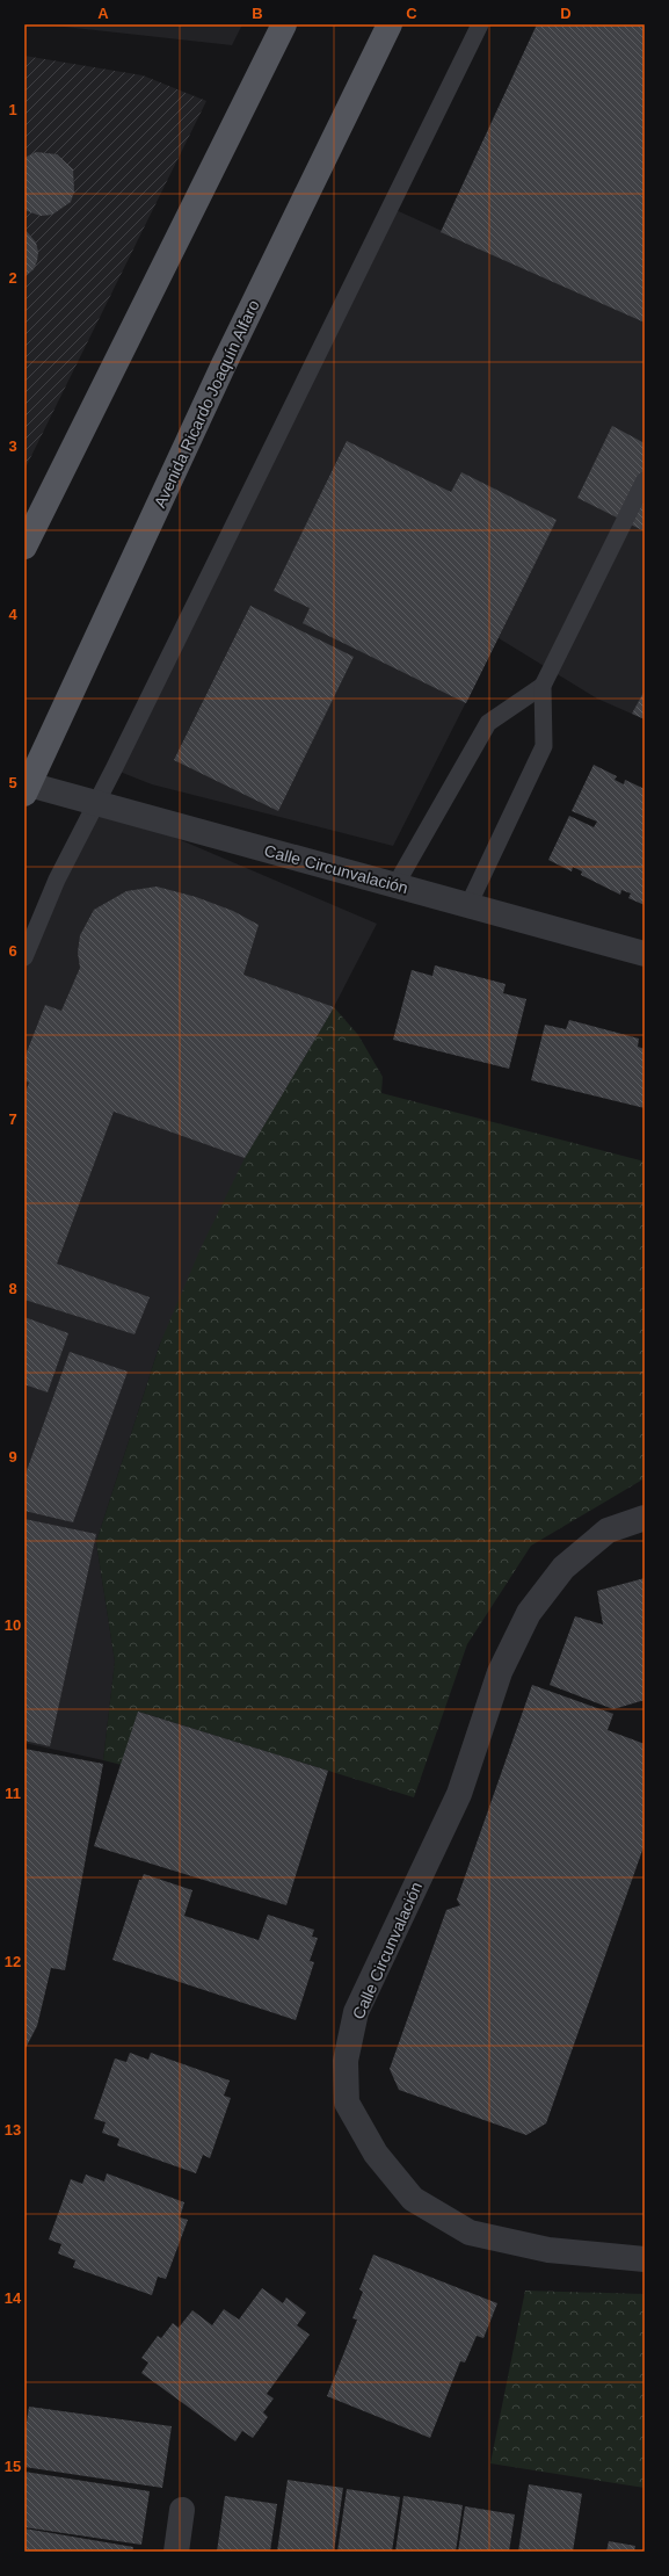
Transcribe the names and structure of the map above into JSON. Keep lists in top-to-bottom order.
{
  "streets": {
    "main road": ["Avenida Ricardo Joaquín Alfaro"],
    "street": ["Calle Circunvalación"]
  },
  "crossings": [
    ["Avenida Ricardo Joaquín Alfaro", "Calle Circunvalación"]
  ],
  "grid": {
    "columns": [
      "A",
      "B",
      "C",
      "D"
    ],
    "rows": [
      "1",
      "2",
      "3",
      "4",
      "5",
      "6",
      "7",
      "8",
      "9",
      "10",
      "11",
      "12",
      "13",
      "14",
      "15"
    ]
  }
}
